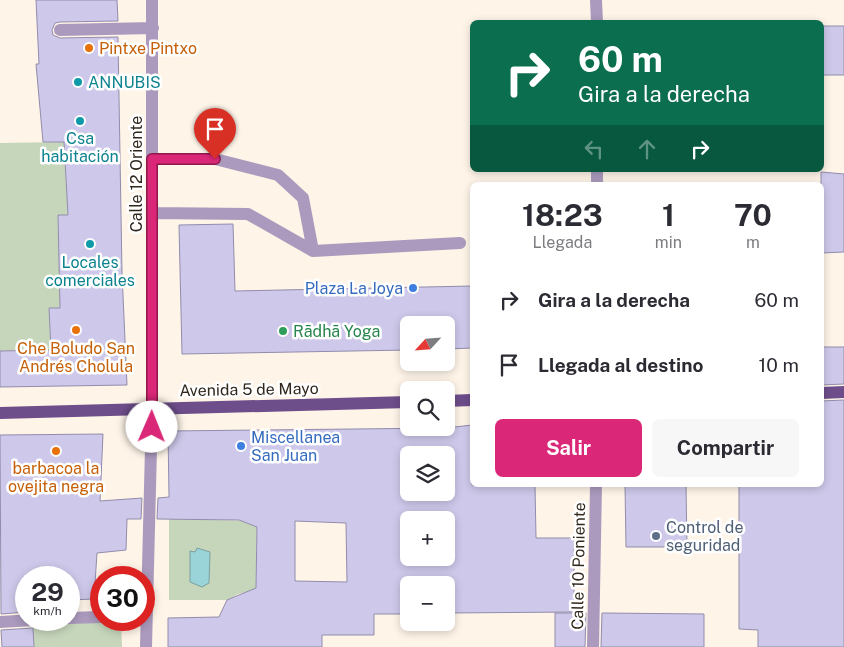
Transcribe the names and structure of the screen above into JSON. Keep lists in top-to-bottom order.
{
  "streets": {
    "main road": ["Avenida 5 de Mayo"],
    "street": ["Calle 12 Oriente", "Calle 10 Poniente"]
  },
  "crossings": [
    ["Calle 12 Oriente", "Avenida 5 de Mayo"]
  ],
  "places": [
    "Pintxe Pintxo",
    "ANNUBIS",
    "Csa habitación",
    "Locales comerciales",
    "Plaza La Joya",
    "Che Boludo San Andrés Cholula",
    "Rādhā Yoga",
    "Miscellanea San Juan",
    "barbacoa la ovejita negra",
    "Control de seguridad"
  ],
  "north": "bottom left",
  "page": {
    "turn": ["60 m", "Gira a la derecha"],
    "eta": [
      "18:23",
      "Llegada",
      "1",
      "min",
      "70",
      "m"
    ],
    "list": [
      {
        "name": "Gira a la derecha",
        "value": "60 m"
      },
      {
        "name": "Llegada al destino",
        "value": "10 m"
      }
    ],
    "map_buttons": ["+", "−"],
    "buttons": ["Salir", "Compartir"],
    "speed": "29 km/h",
    "limit": "30"
  }
}
